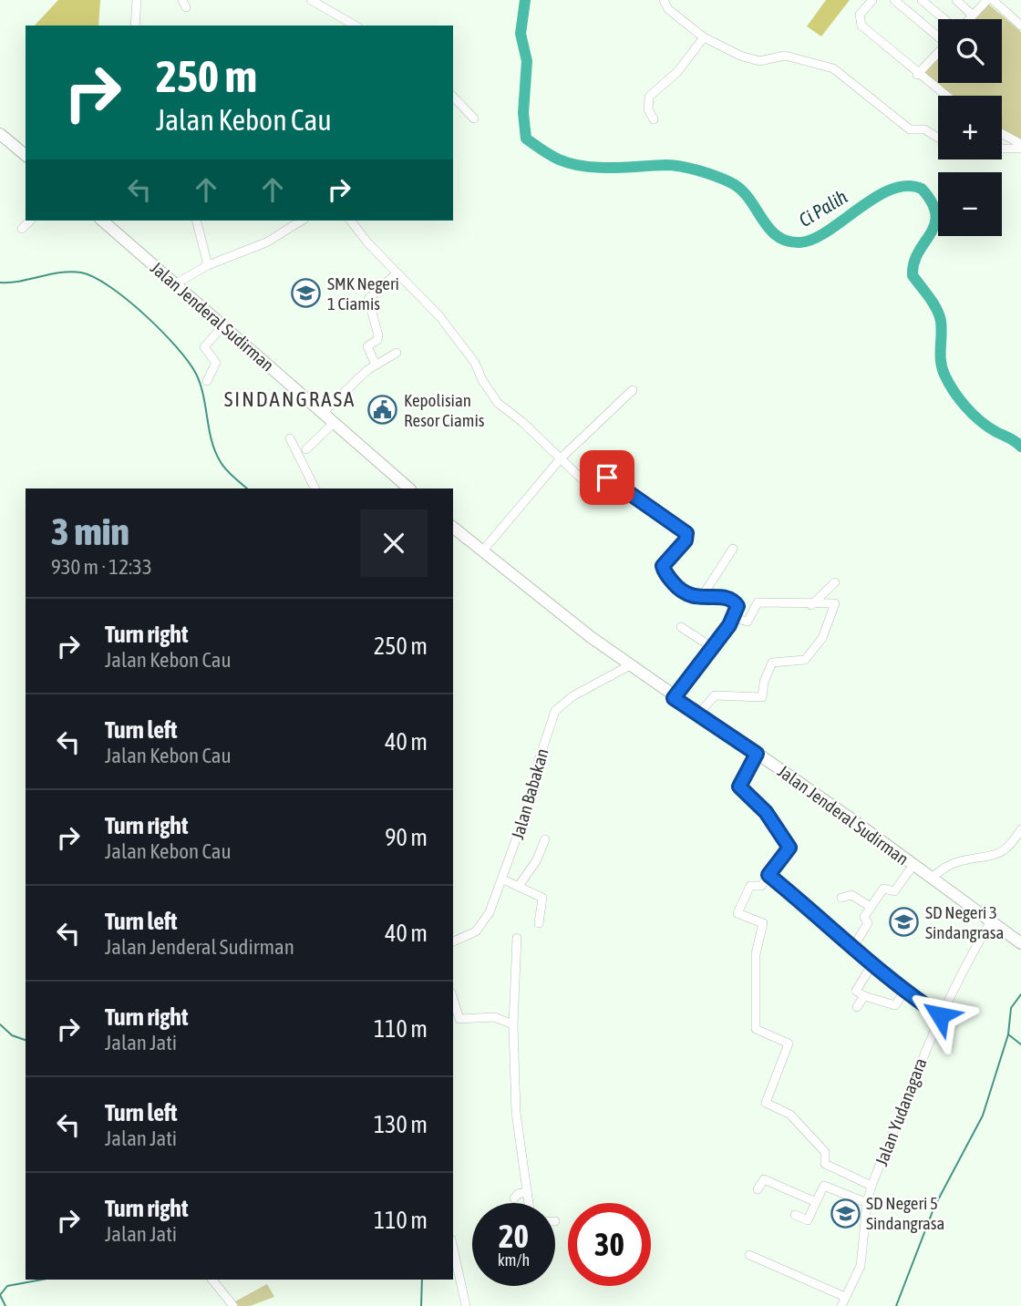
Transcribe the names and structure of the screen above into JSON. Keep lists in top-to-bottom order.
{
  "streets": {
    "highway": ["Jalan Jenderal Sudirman"],
    "street": ["Jalan Babakan", "Jalan Yudanagara"]
  },
  "crossings": [
    ["Jalan Jenderal Sudirman", "Jalan Babakan"],
    ["Jalan Jenderal Sudirman", "Jalan Yudanagara"]
  ],
  "districts": ["SINDANGRASA"],
  "water": ["Ci Palih"],
  "places": {
    "school or university": ["SMK Negeri 1 Ciamis", "SD Negeri 3 Sindangrasa", "SD Negeri 5 Sindangrasa"],
    "public building": ["Kepolisian Resor Ciamis"]
  },
  "page": {
    "map_buttons": ["+", "−"],
    "turn": ["250 m", "Jalan Kebon Cau"],
    "heading": ["3 min", "930 m · 12:33"],
    "list": [
      {
        "name": "Turn right",
        "note": "Jalan Kebon Cau",
        "value": "250 m"
      },
      {
        "name": "Turn left",
        "note": "Jalan Kebon Cau",
        "value": "40 m"
      },
      {
        "name": "Turn right",
        "note": "Jalan Kebon Cau",
        "value": "90 m"
      },
      {
        "name": "Turn left",
        "note": "Jalan Jenderal Sudirman",
        "value": "40 m"
      },
      {
        "name": "Turn right",
        "note": "Jalan Jati",
        "value": "110 m"
      },
      {
        "name": "Turn left",
        "note": "Jalan Jati",
        "value": "130 m"
      },
      {
        "name": "Turn right",
        "note": "Jalan Jati",
        "value": "110 m"
      }
    ],
    "speed": "20 km/h",
    "limit": "30"
  }
}
